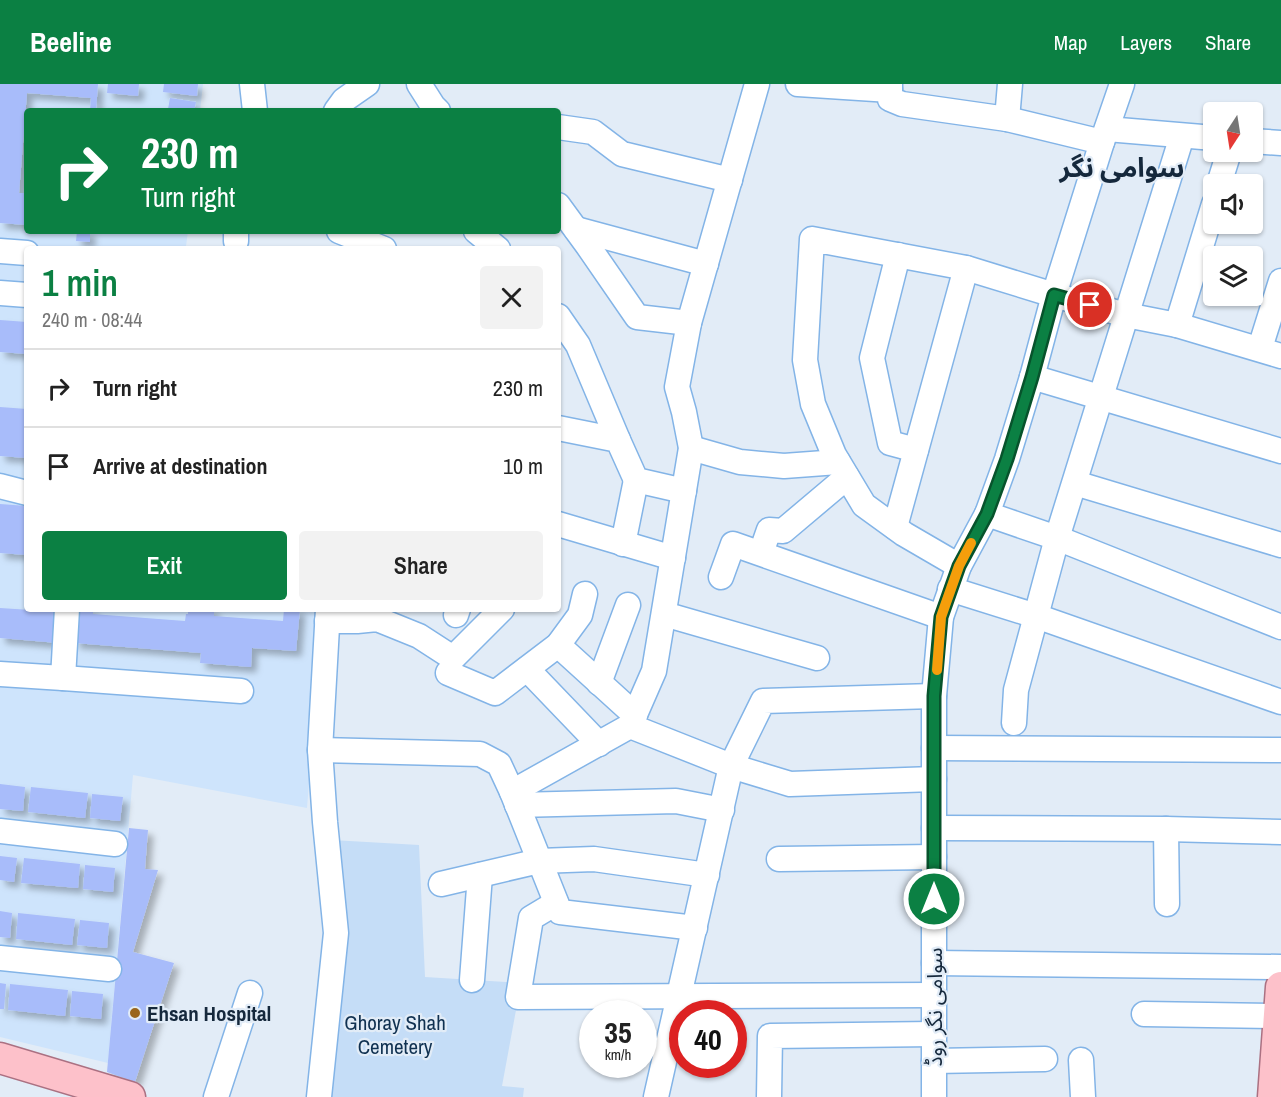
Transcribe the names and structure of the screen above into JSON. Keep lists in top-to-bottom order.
{
  "streets": {
    "street": ["سوامی نگر روڈ"]
  },
  "districts": ["سوامی نگر"],
  "parks": ["Ghoray Shah Cemetery"],
  "places": ["Ehsan Hospital"],
  "north": "bottom",
  "page": {
    "header": "Beeline",
    "nav": ["Map", "Layers", "Share"],
    "turn": ["230 m", "Turn right"],
    "heading": ["1 min", "240 m · 08:44"],
    "list": [
      {
        "name": "Turn right",
        "value": "230 m"
      },
      {
        "name": "Arrive at destination",
        "value": "10 m"
      }
    ],
    "buttons": ["Exit", "Share"],
    "speed": "35 km/h",
    "limit": "40"
  }
}
